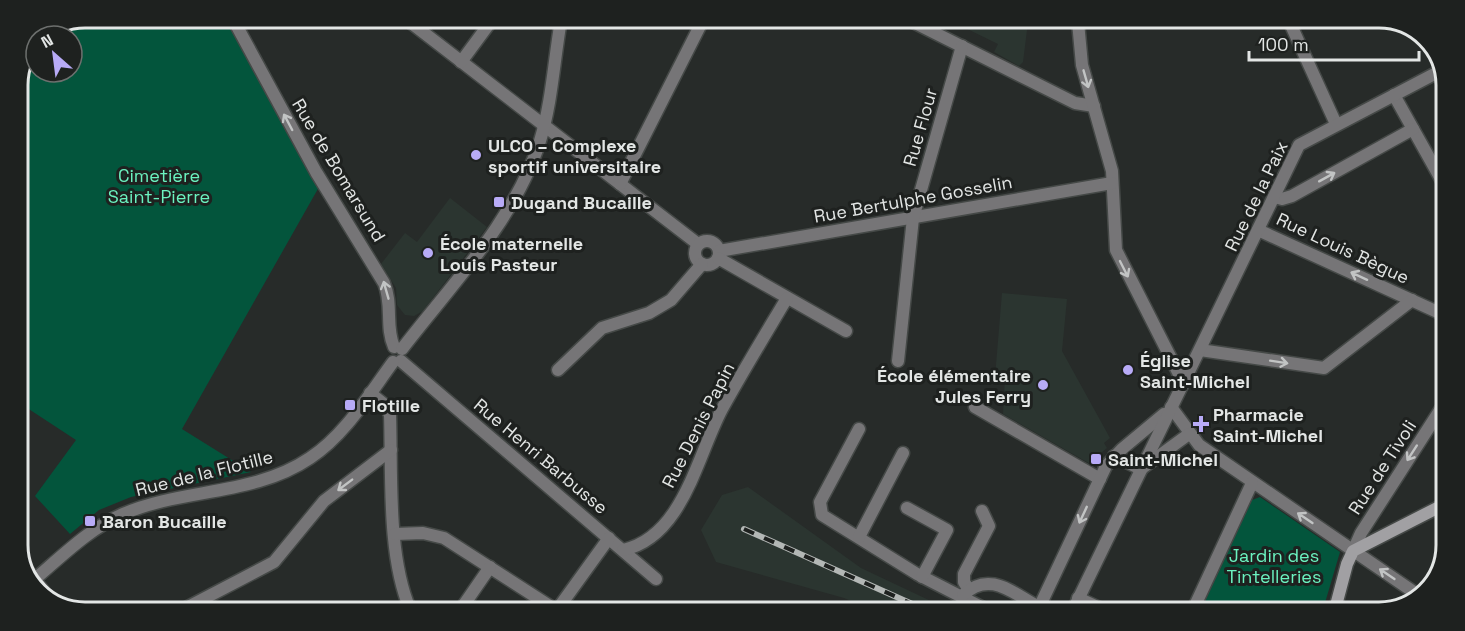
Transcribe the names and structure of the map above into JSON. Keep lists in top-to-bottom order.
{
  "streets": {
    "street": [
      "Rue Flour",
      "Rue de Bomarsund",
      "Rue de la Paix",
      "Rue Bertulphe Gosselin",
      "Rue Louis Bègue",
      "Rue Denis Papin",
      "Rue Henri Barbusse",
      "Rue de Tivoli",
      "Rue de la Flotille"
    ]
  },
  "crossings": [
    ["Rue Flour", "Rue Bertulphe Gosselin"],
    ["Rue de Bomarsund", "Rue Henri Barbusse"],
    ["Rue de Bomarsund", "Rue de la Flotille"],
    ["Rue de la Paix", "Rue Louis Bègue"],
    ["Rue Denis Papin", "Rue Henri Barbusse"],
    ["Rue Henri Barbusse", "Rue de la Flotille"]
  ],
  "one_way": ["Rue de Bomarsund", "Rue Louis Bègue", "Rue de Tivoli"],
  "parks": ["Cimetière Saint-Pierre", "Jardin des Tintelleries"],
  "places": {
    "other": [
      "ULCO – Complexe sportif universitaire",
      "École maternelle Louis Pasteur",
      "Église Saint-Michel",
      "École élémentaire Jules Ferry"
    ],
    "transit": [
      "Dugand Bucaille",
      "Flotille",
      "Saint-Michel",
      "Baron Bucaille"
    ],
    "health": ["Pharmacie Saint-Michel"]
  },
  "scale_bar": "100 m",
  "north": "top left"
}
